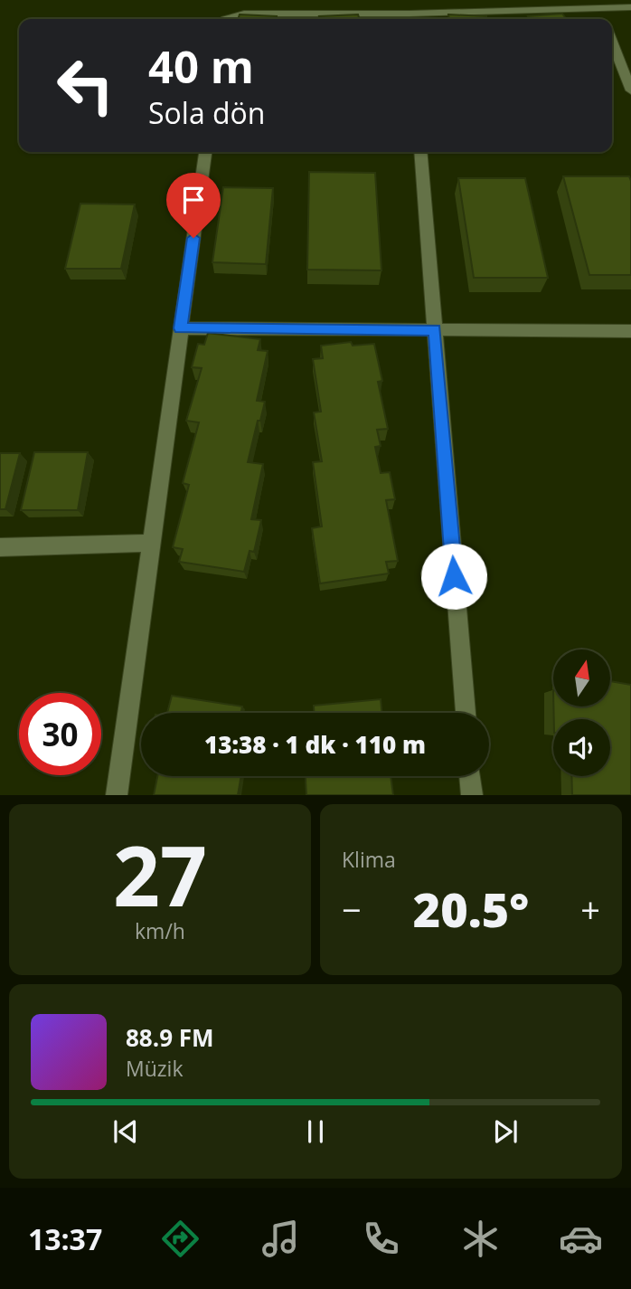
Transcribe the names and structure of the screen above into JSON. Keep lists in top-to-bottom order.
{
  "north": "top",
  "page": {
    "turn": ["40 m", "Sola dön"],
    "limit": "30",
    "trip": "13:38 · 1 dk · 110 m",
    "tile": [
      ["27", "km/h"],
      "Klima"
    ],
    "heat": ["−", "20.5°", "+"],
    "song": ["88.9 FM", "Müzik"],
    "tabs": "13:37"
  }
}
